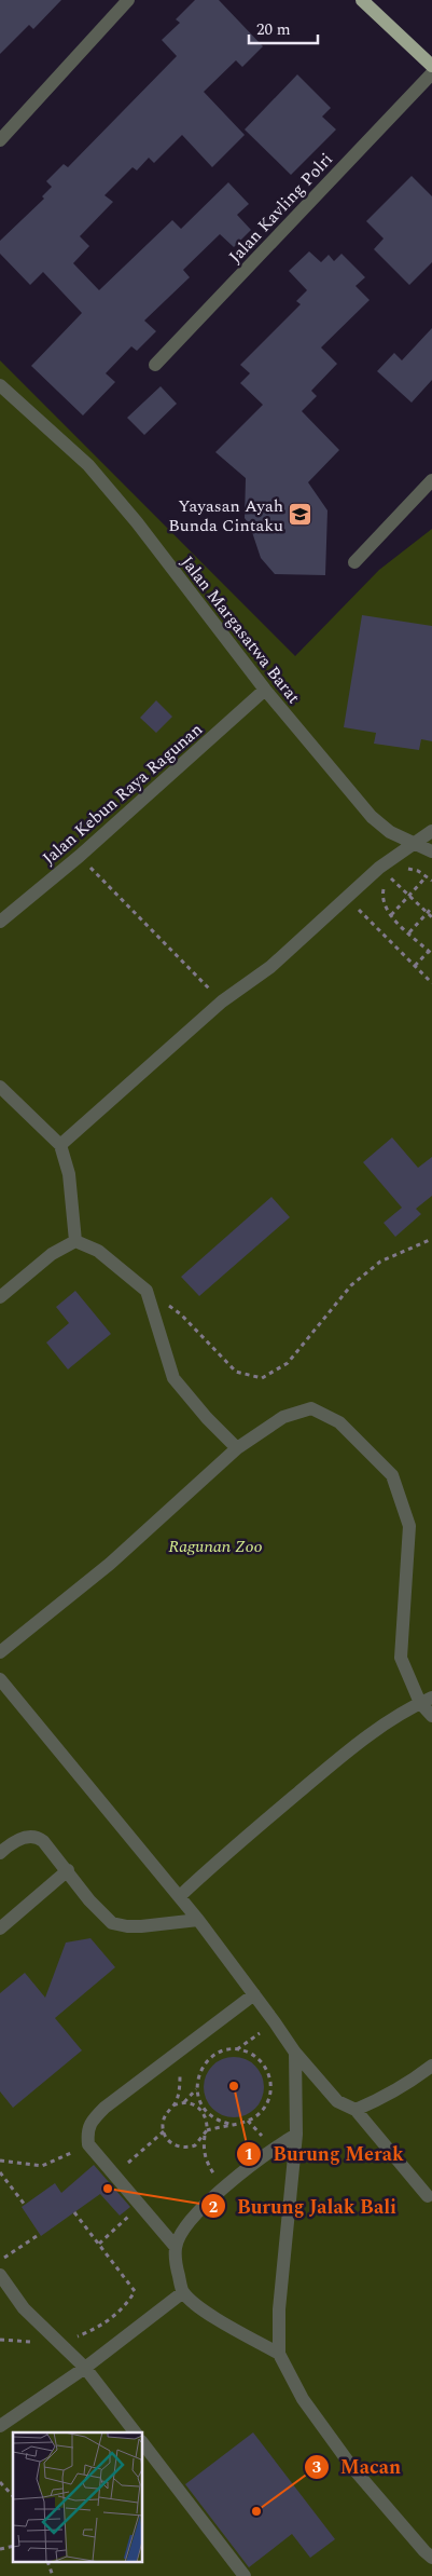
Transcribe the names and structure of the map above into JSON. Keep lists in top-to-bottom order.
{
  "streets": {
    "street": ["Jalan Kavling Polri", "Jalan Margasatwa Barat", "Jalan Kebun Raya Ragunan"]
  },
  "crossings": [
    ["Jalan Margasatwa Barat", "Jalan Kebun Raya Ragunan"]
  ],
  "parks": ["Ragunan Zoo"],
  "places": {
    "school or university": ["Yayasan Ayah Bunda Cintaku"],
    "other": ["Burung Merak", "Burung Jalak Bali", "Macan"]
  },
  "scale_bar": "20 m"
}
